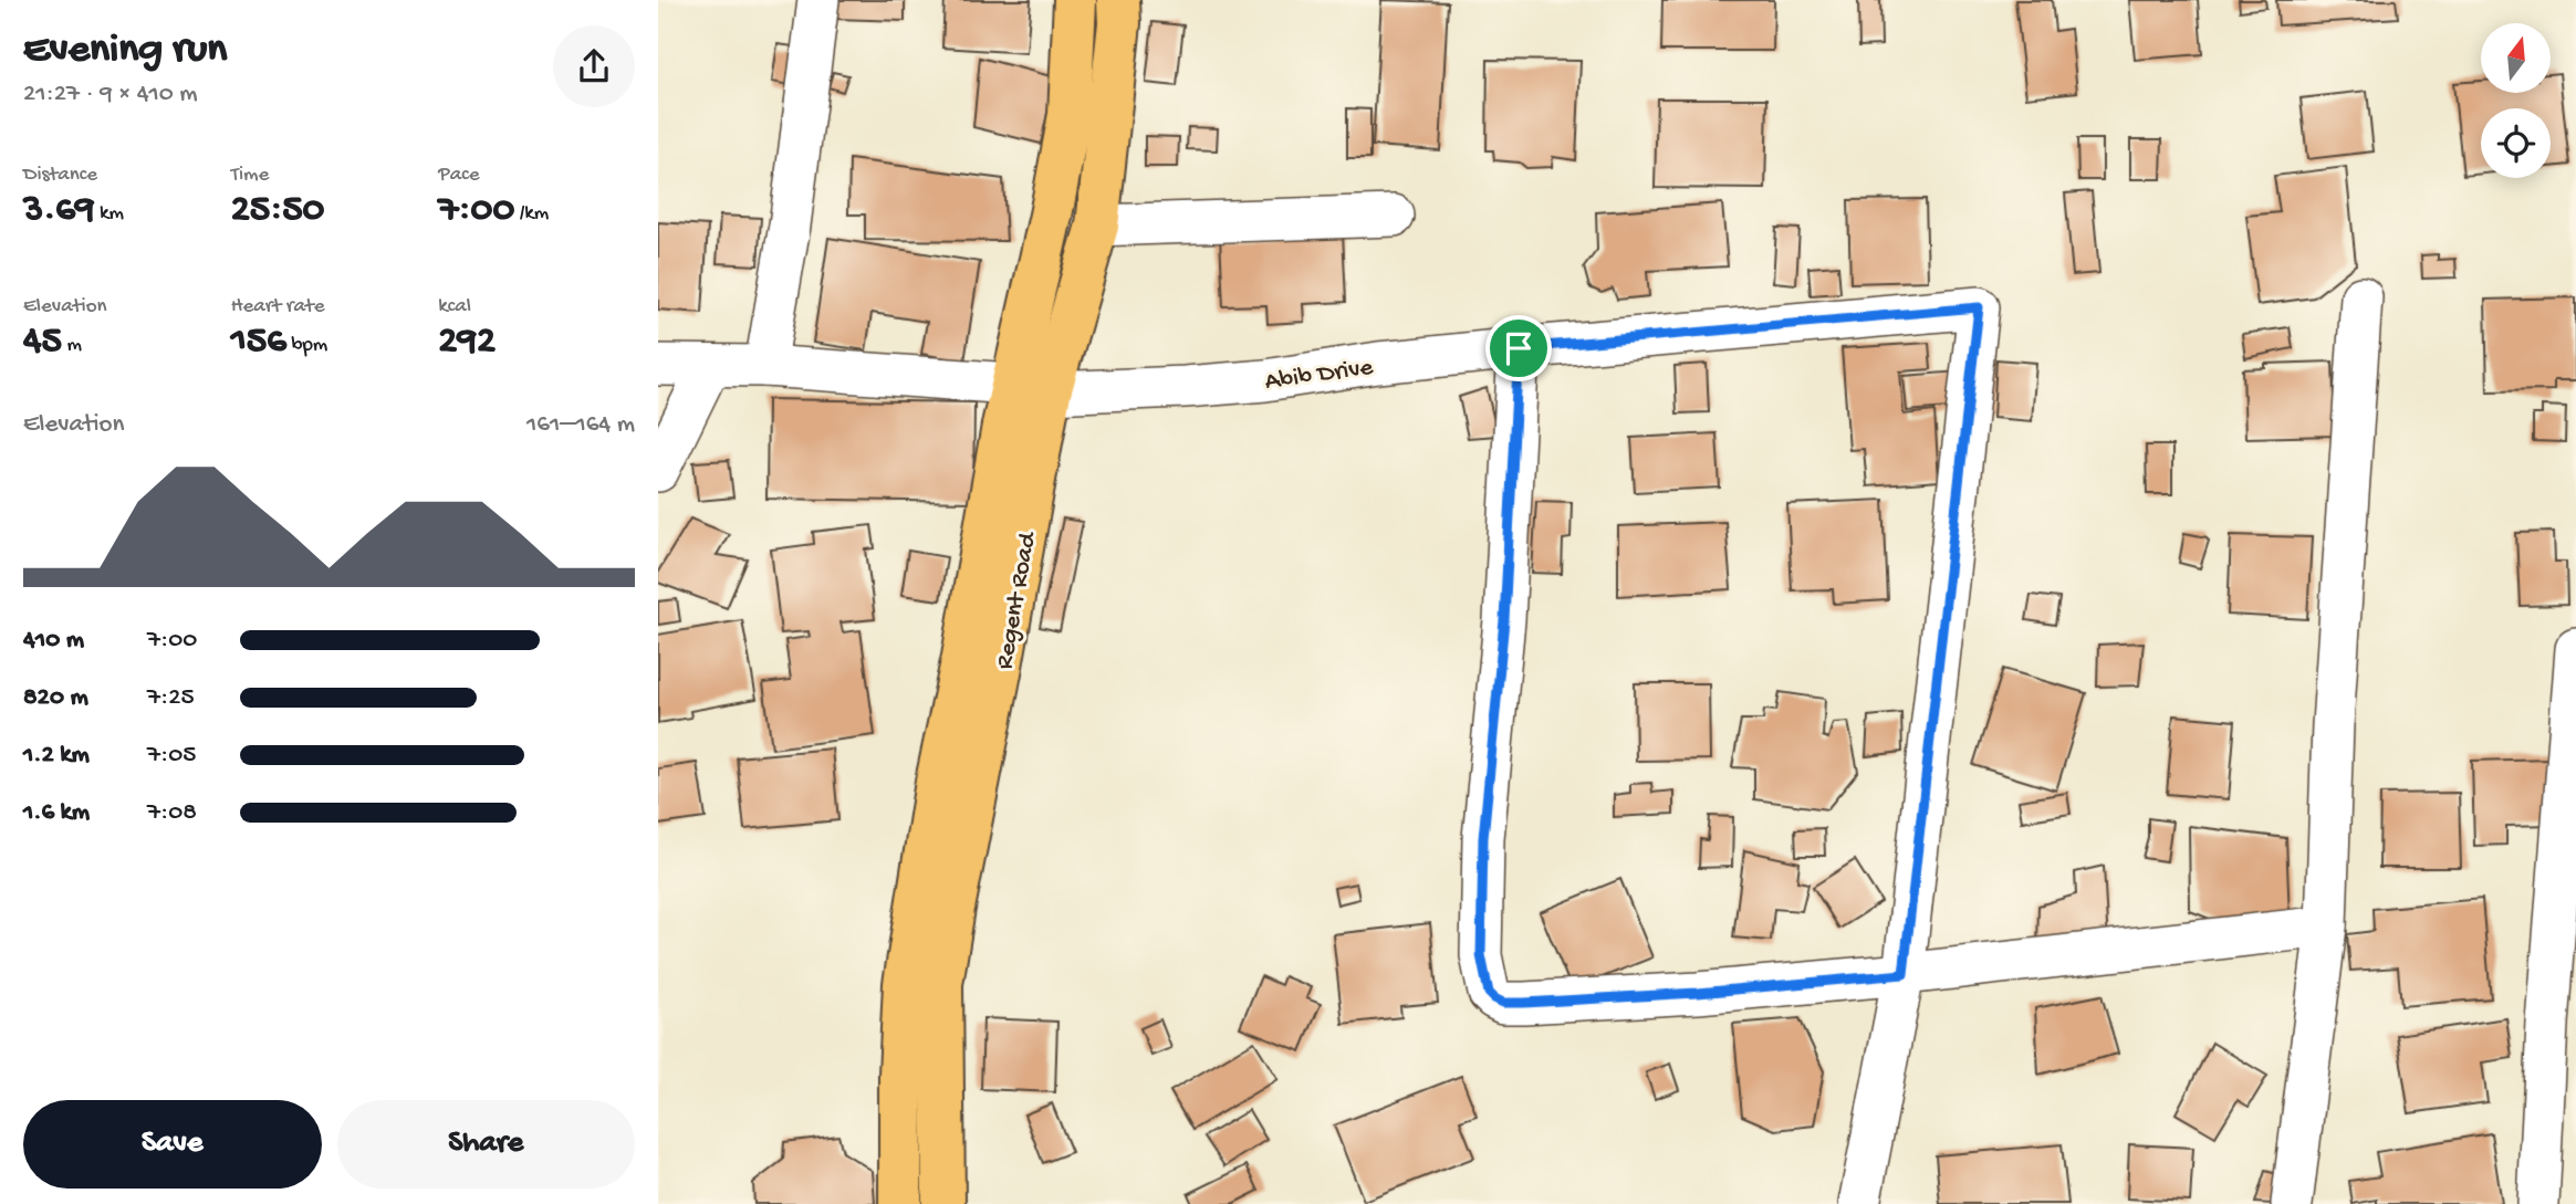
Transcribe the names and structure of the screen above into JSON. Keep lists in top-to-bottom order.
{
  "streets": {
    "main road": ["Regent Road"],
    "street": ["Abib Drive"]
  },
  "crossings": [
    ["Abib Drive", "Regent Road"]
  ],
  "north": "top",
  "page": {
    "heading": ["Evening run", "21:27 · 9 × 410 m"],
    "stats": [
      ["Distance", "3.69 km"],
      ["Time", "25:50"],
      ["Pace", "7:00 /km"],
      ["Elevation", "45 m"],
      ["Heart rate", "156 bpm"],
      ["kcal", "292"]
    ],
    "chart": ["Elevation", "161–164 m"],
    "list": [
      {
        "name": "410 m",
        "note": "7:00"
      },
      {
        "name": "820 m",
        "note": "7:25"
      },
      {
        "name": "1.2 km",
        "note": "7:05"
      },
      {
        "name": "1.6 km",
        "note": "7:08"
      }
    ],
    "buttons": ["Save", "Share"]
  }
}
